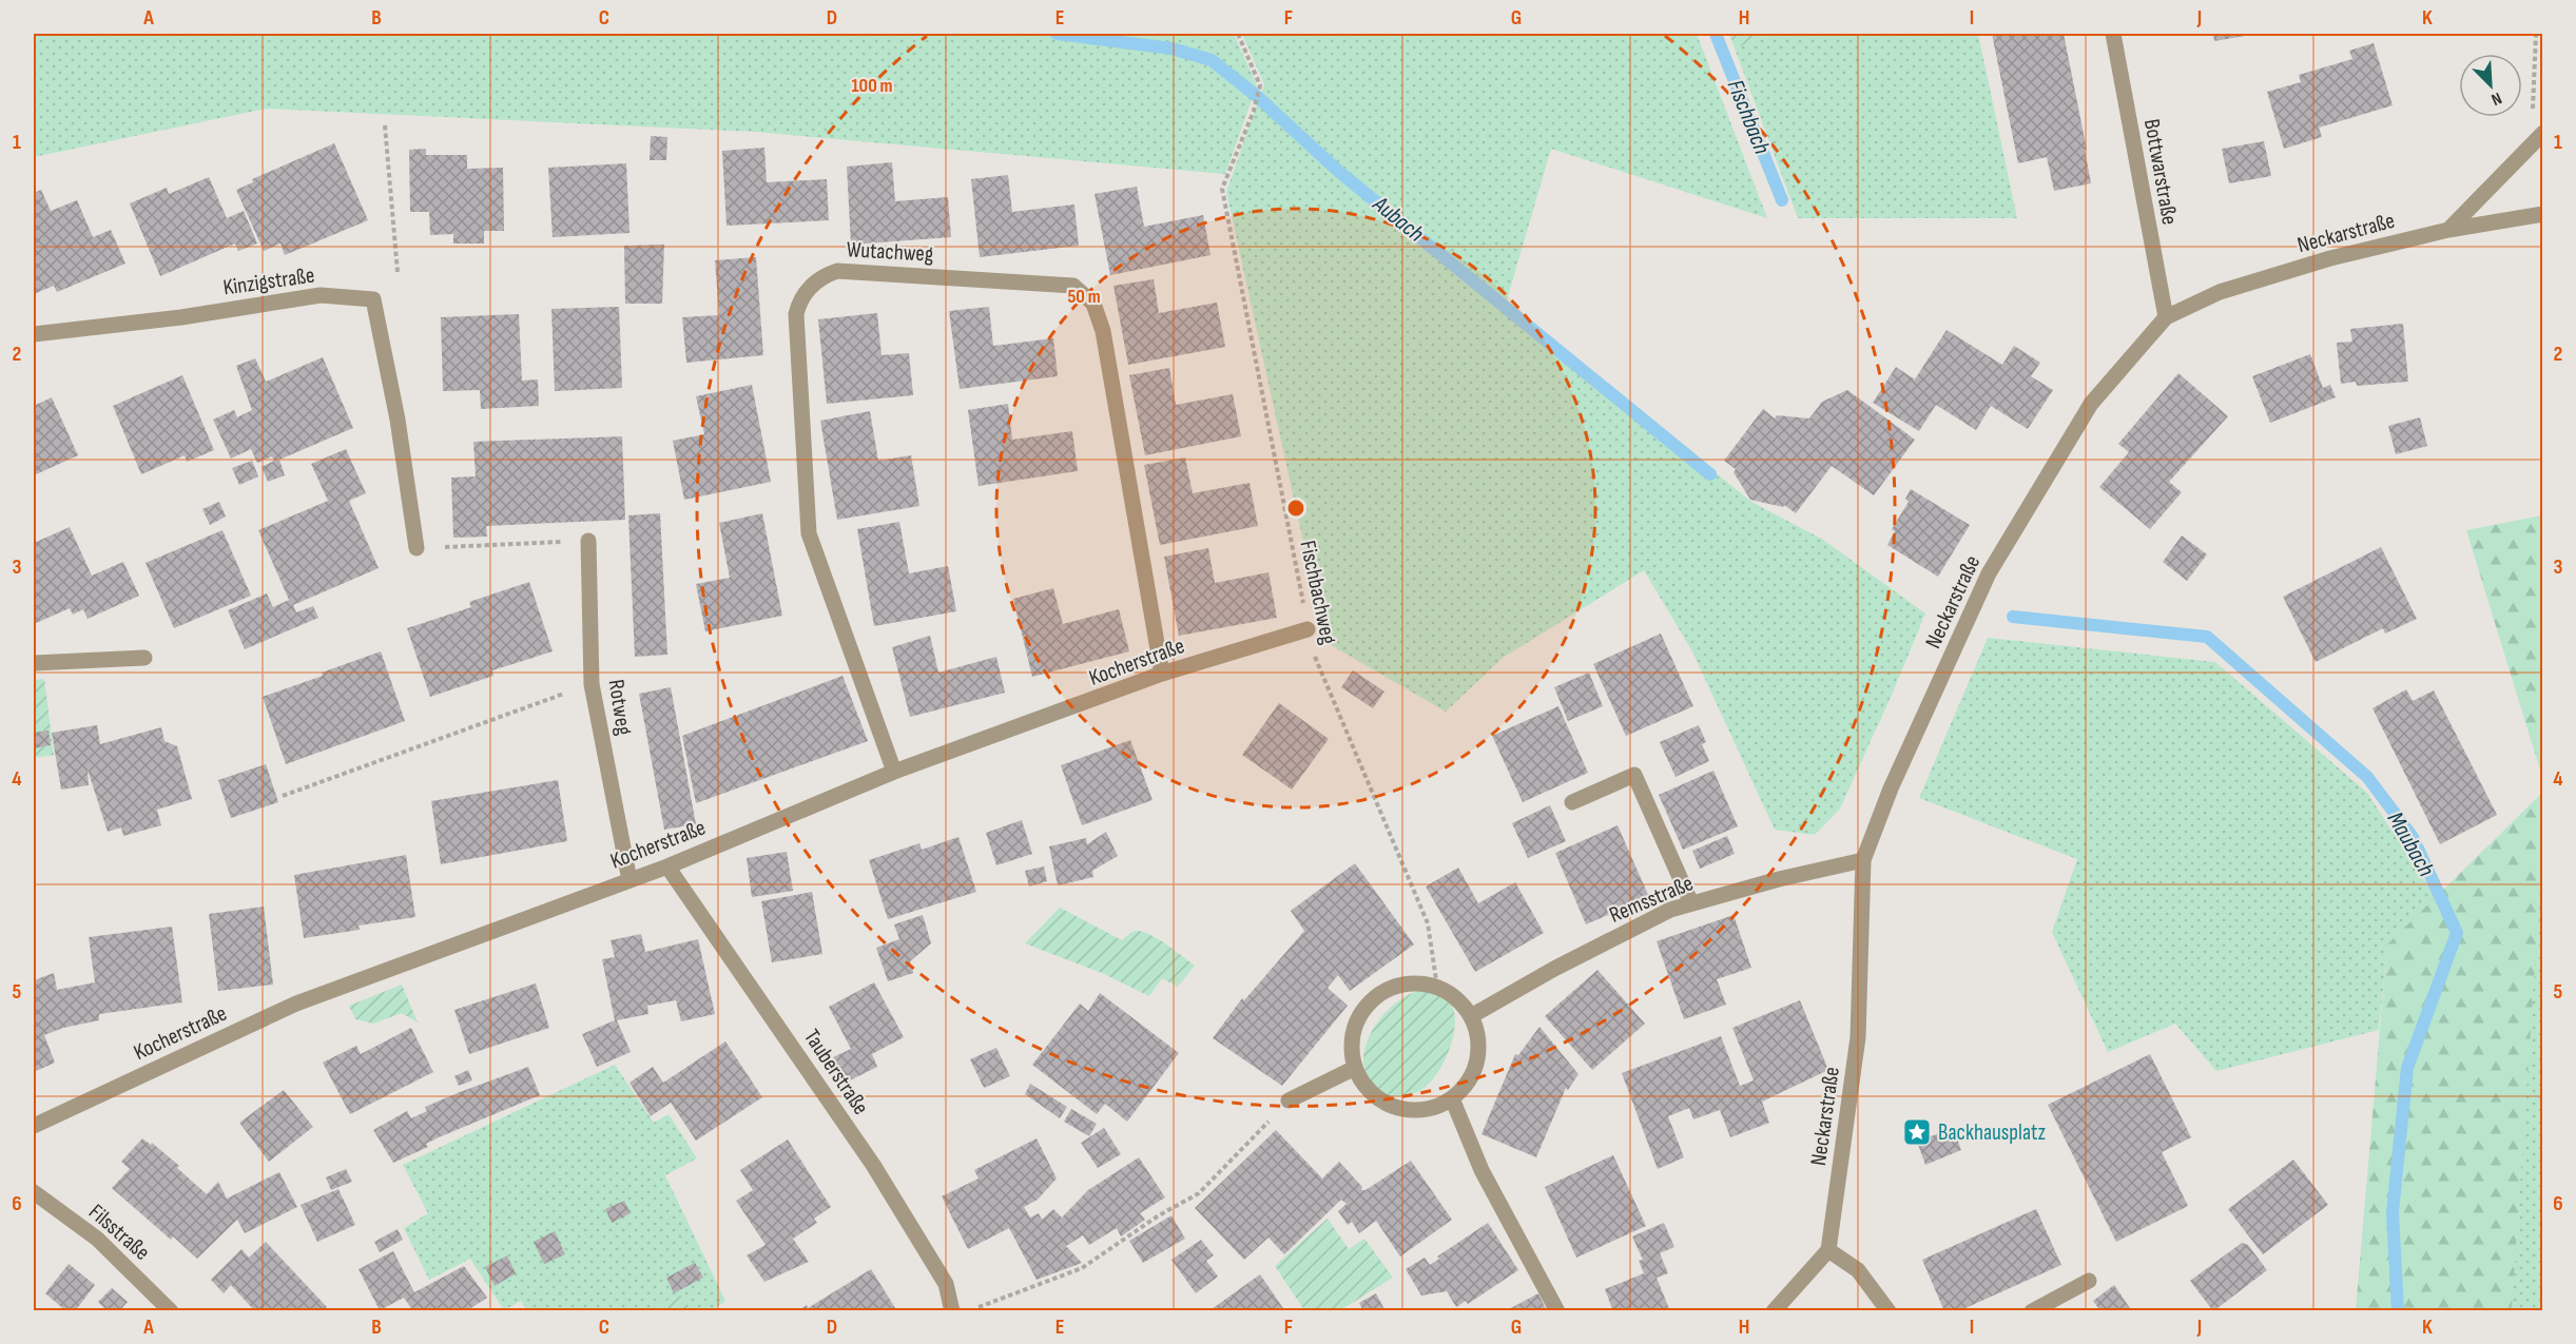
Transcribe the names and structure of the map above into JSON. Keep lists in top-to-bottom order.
{
  "streets": {
    "street": [
      "Bottwarstraße",
      "Neckarstraße",
      "Wutachweg",
      "Kinzigstraße",
      "Kocherstraße",
      "Rotweg",
      "Remsstraße",
      "Tauberstraße",
      "Filsstraße"
    ],
    "path": ["Fischbachweg"]
  },
  "crossings": [
    ["Bottwarstraße", "Neckarstraße"],
    ["Neckarstraße", "Remsstraße"],
    ["Wutachweg", "Kocherstraße"],
    ["Fischbachweg", "Kocherstraße"],
    ["Fischbachweg", "Remsstraße"],
    ["Kocherstraße", "Rotweg"],
    ["Kocherstraße", "Tauberstraße"]
  ],
  "water": ["Fischbach", "Aubach", "Maubach"],
  "places": {
    "place": ["Backhausplatz"]
  },
  "north": "bottom right",
  "grid": {
    "columns": [
      "A",
      "B",
      "C",
      "D",
      "E",
      "F",
      "G",
      "H",
      "I",
      "J",
      "K"
    ],
    "rows": [
      "1",
      "2",
      "3",
      "4",
      "5",
      "6"
    ]
  },
  "rings": ["100 m", "50 m"]
}
